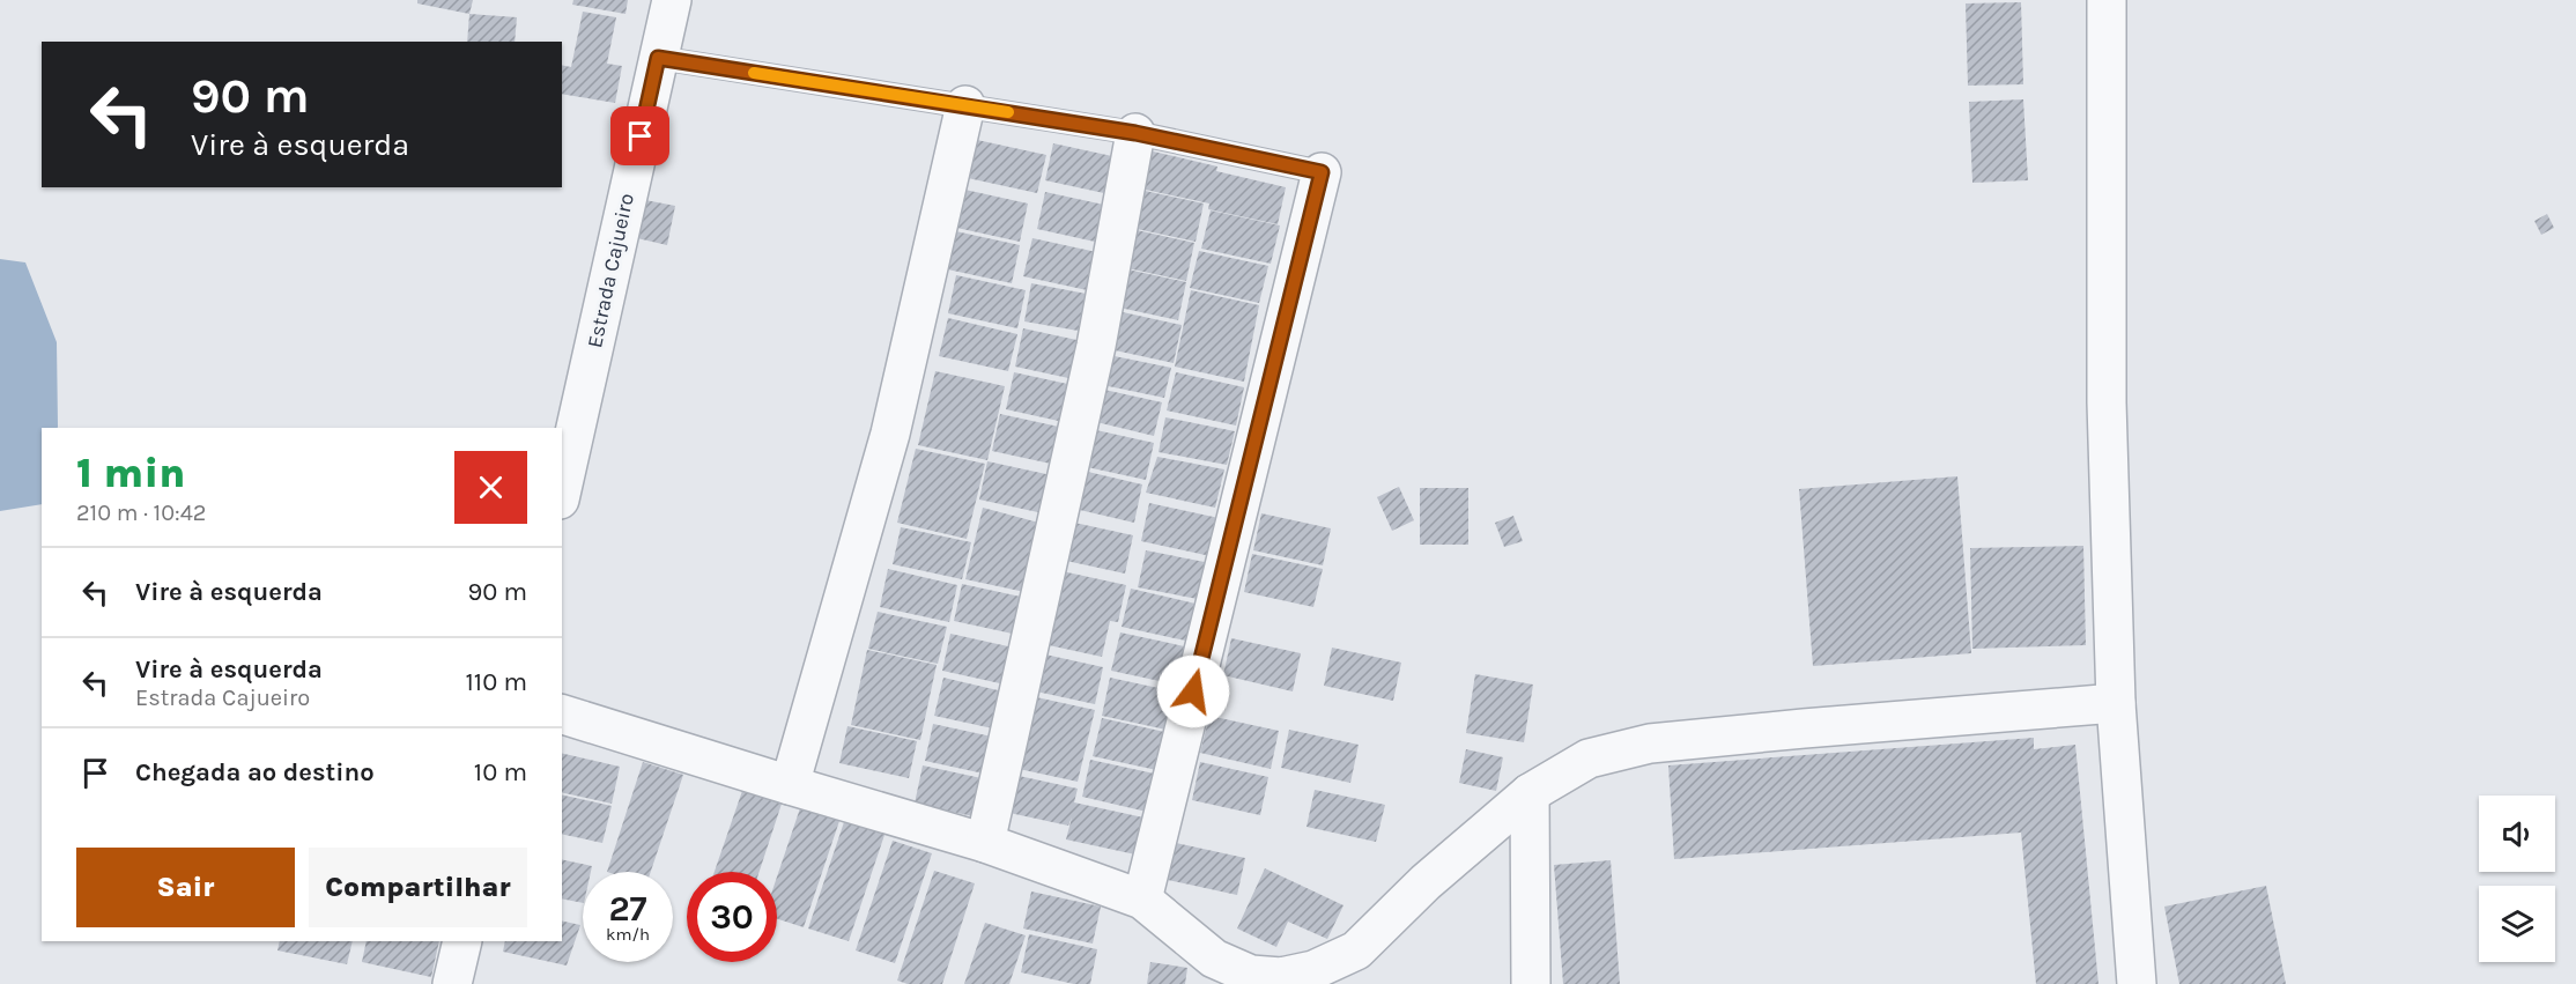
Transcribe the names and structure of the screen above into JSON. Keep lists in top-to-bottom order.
{
  "streets": {
    "street": ["Estrada Cajueiro"]
  },
  "page": {
    "turn": ["90 m", "Vire à esquerda"],
    "heading": ["1 min", "210 m · 10:42"],
    "list": [
      {
        "name": "Vire à esquerda",
        "value": "90 m"
      },
      {
        "name": "Vire à esquerda",
        "note": "Estrada Cajueiro",
        "value": "110 m"
      },
      {
        "name": "Chegada ao destino",
        "value": "10 m"
      }
    ],
    "buttons": ["Sair", "Compartilhar"],
    "speed": "27 km/h",
    "limit": "30"
  }
}
